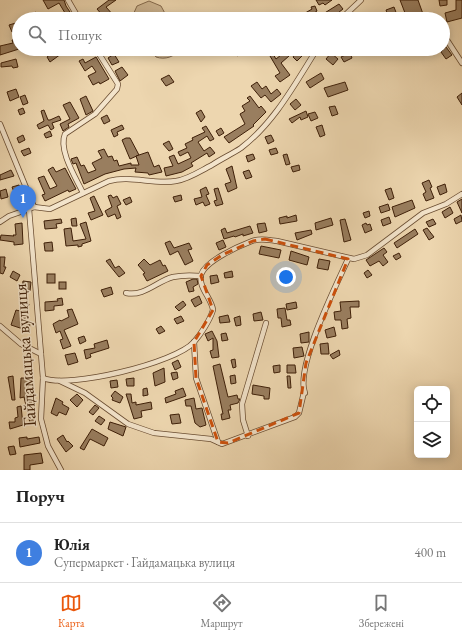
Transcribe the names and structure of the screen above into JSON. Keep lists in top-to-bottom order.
{
  "streets": {
    "street": ["Гайдамацька вулиця"]
  },
  "page": {
    "search": "Пошук",
    "pins": "1",
    "heading": "Поруч",
    "list": [
      {
        "mark": "1",
        "name": "Юлія",
        "note": "Супермаркет · Гайдамацька вулиця",
        "value": "400 m"
      }
    ],
    "nav": ["Карта", "Маршрут", "Збережені"]
  }
}
